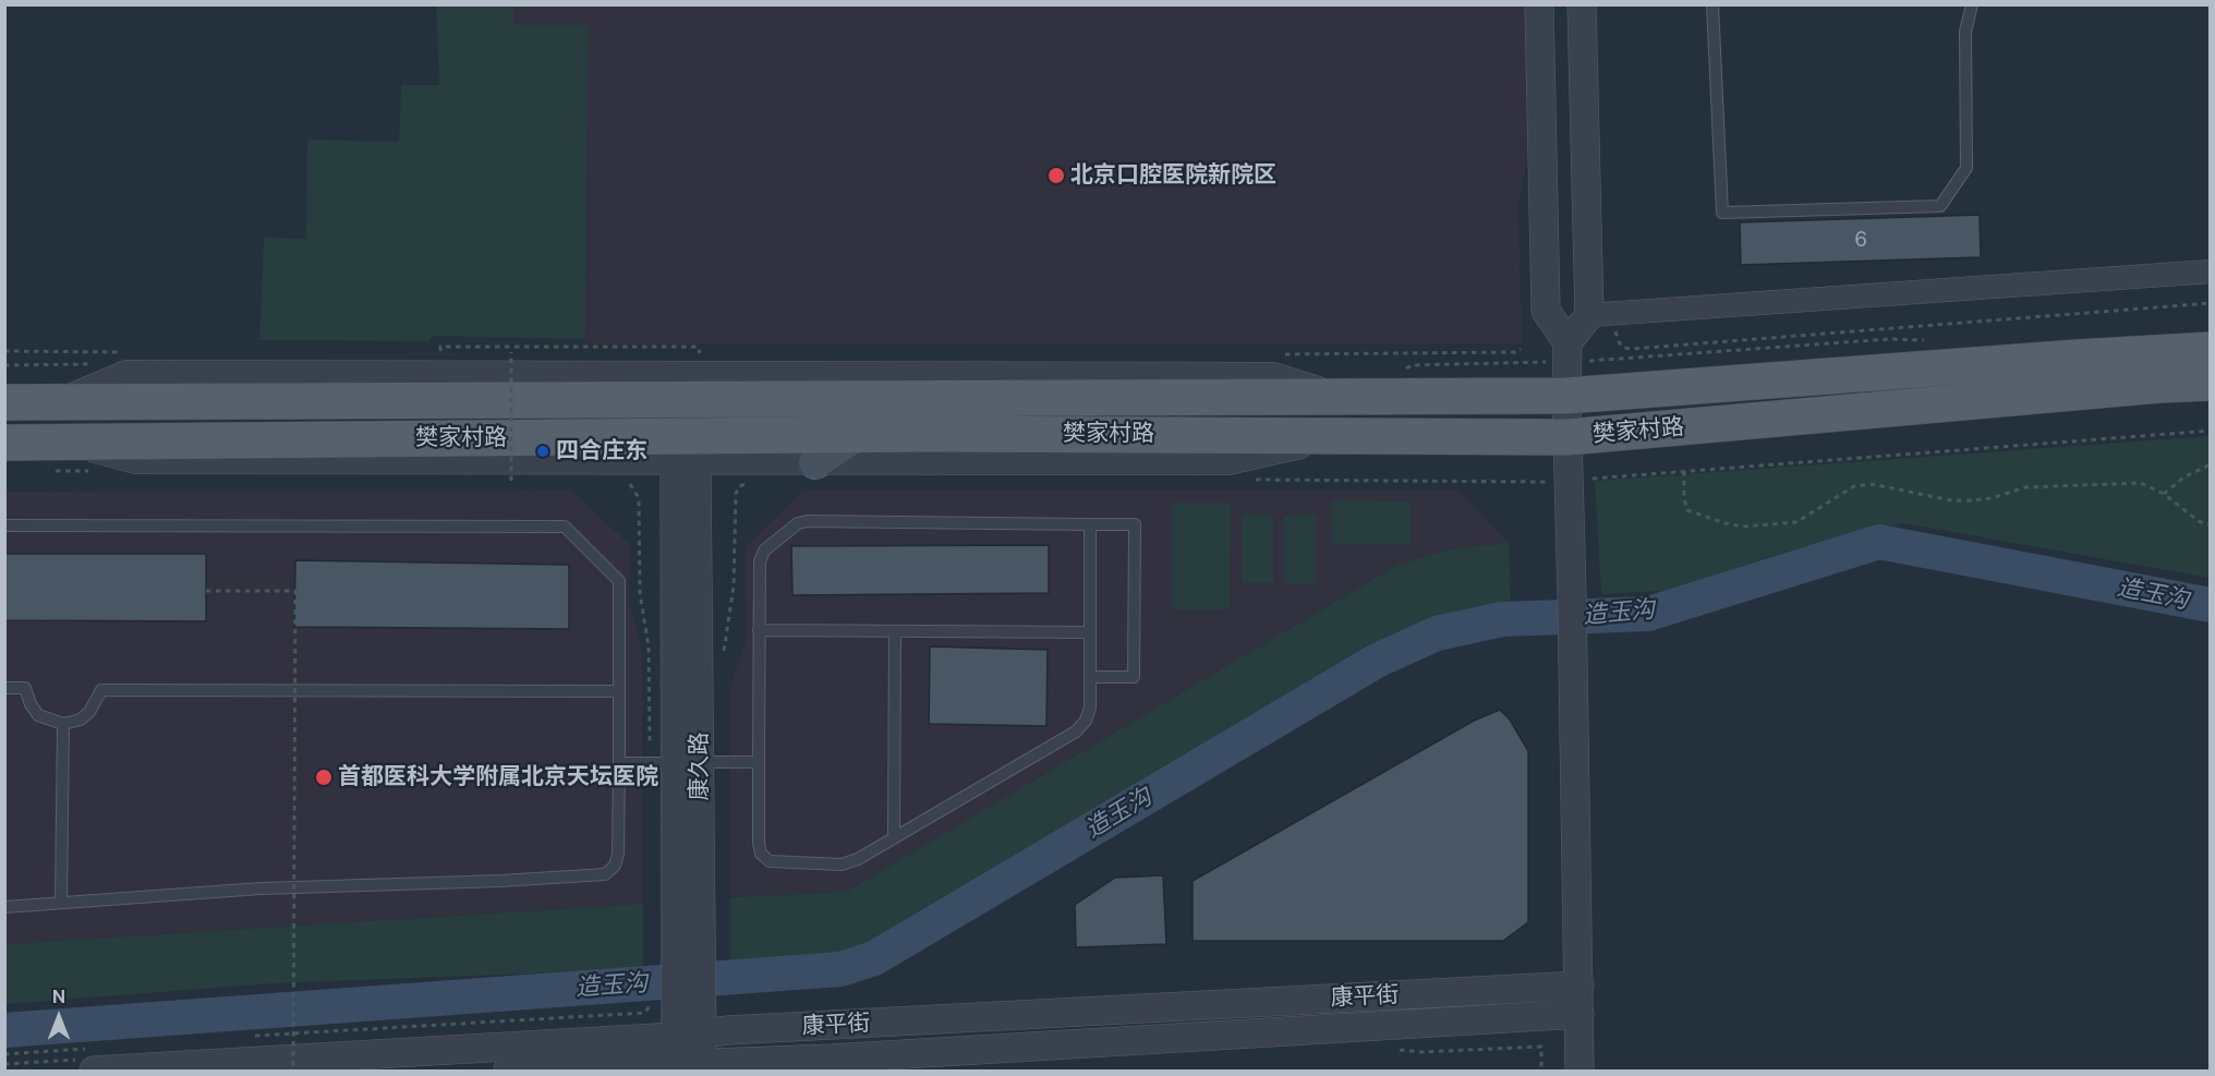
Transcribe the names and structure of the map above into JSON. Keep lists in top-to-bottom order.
{
  "streets": {
    "main road": ["樊家村路"],
    "street": ["康久路", "康平街"]
  },
  "crossings": [
    ["康久路", "康平街"]
  ],
  "water": ["造玉沟"],
  "places": ["北京口腔医院新院区", "四合庄东", "首都医科大学附属北京天坛医院"],
  "house_numbers": ["6"],
  "north": "top"
}
